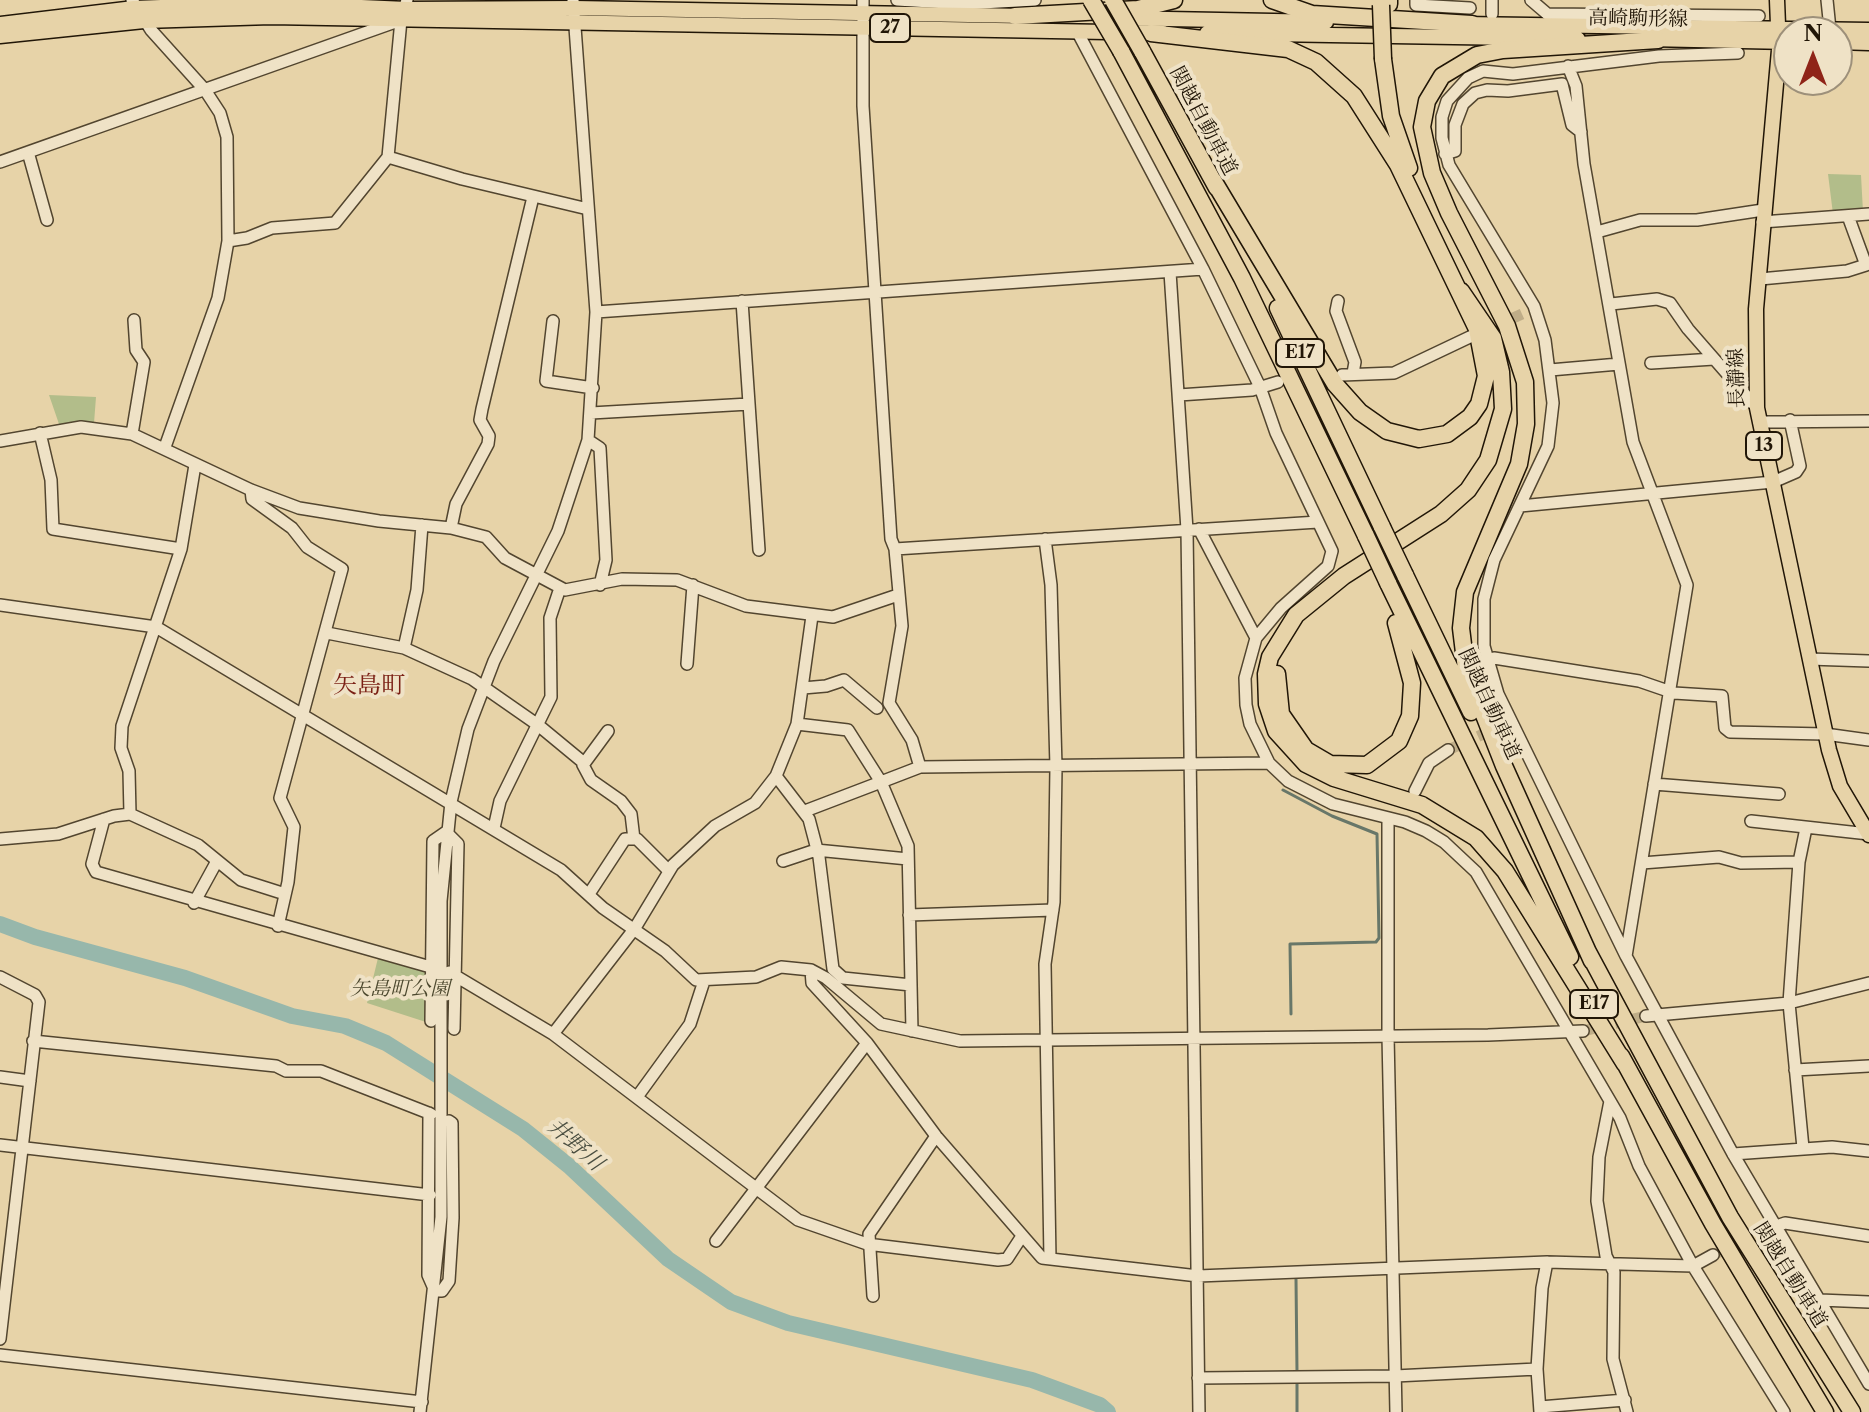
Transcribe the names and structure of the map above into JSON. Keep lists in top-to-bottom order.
{
  "streets": {
    "highway": ["関越自動車道", "E17"],
    "main road": [
      "高崎駒形線",
      "27",
      "長瀞線",
      "13"
    ]
  },
  "districts": ["矢島町"],
  "water": ["井野川"],
  "parks": ["矢島町公園"],
  "north": "top"
}
